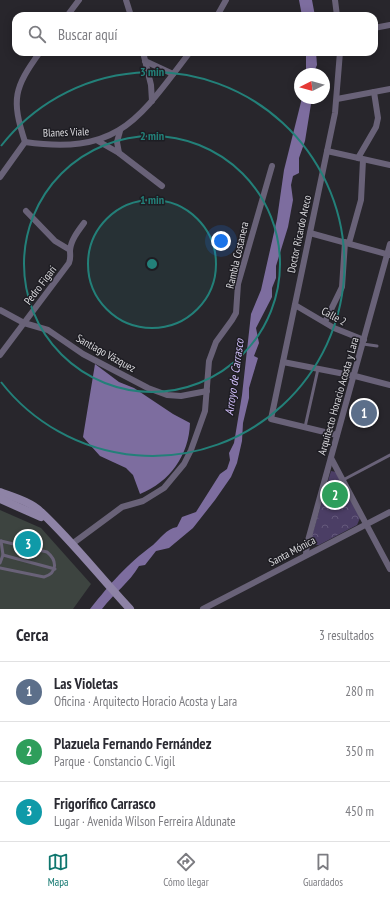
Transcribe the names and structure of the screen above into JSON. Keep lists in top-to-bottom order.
{
  "streets": {
    "street": [
      "Blanes Viale",
      "Doctor Ricardo Areco",
      "Rambla Costanera",
      "Pedro Figari",
      "Calle 2",
      "Santiago Vázquez",
      "Arquitecto Horacio Acosta y Lara",
      "Santa Mónica"
    ]
  },
  "crossings": [
    ["Doctor Ricardo Areco", "Calle 2"],
    ["Rambla Costanera", "Santiago Vázquez"],
    ["Pedro Figari", "Santiago Vázquez"],
    ["Calle 2", "Arquitecto Horacio Acosta y Lara"],
    ["Arquitecto Horacio Acosta y Lara", "Santa Mónica"]
  ],
  "water": ["Arroyo de Carrasco"],
  "north": "left",
  "page": {
    "search": "Buscar aquí",
    "pins": ["1", "2", "3"],
    "heading": ["Cerca", "3 resultados"],
    "list": [
      {
        "mark": "1",
        "name": "Las Violetas",
        "note": "Oficina · Arquitecto Horacio Acosta y Lara",
        "value": "280 m"
      },
      {
        "mark": "2",
        "name": "Plazuela Fernando Fernández",
        "note": "Parque · Constancio C. Vigil",
        "value": "350 m"
      },
      {
        "mark": "3",
        "name": "Frigorífico Carrasco",
        "note": "Lugar · Avenida Wilson Ferreira Aldunate",
        "value": "450 m"
      }
    ],
    "nav": ["Mapa", "Cómo llegar", "Guardados"]
  },
  "rings": ["3 min", "2 min", "1 min"]
}
